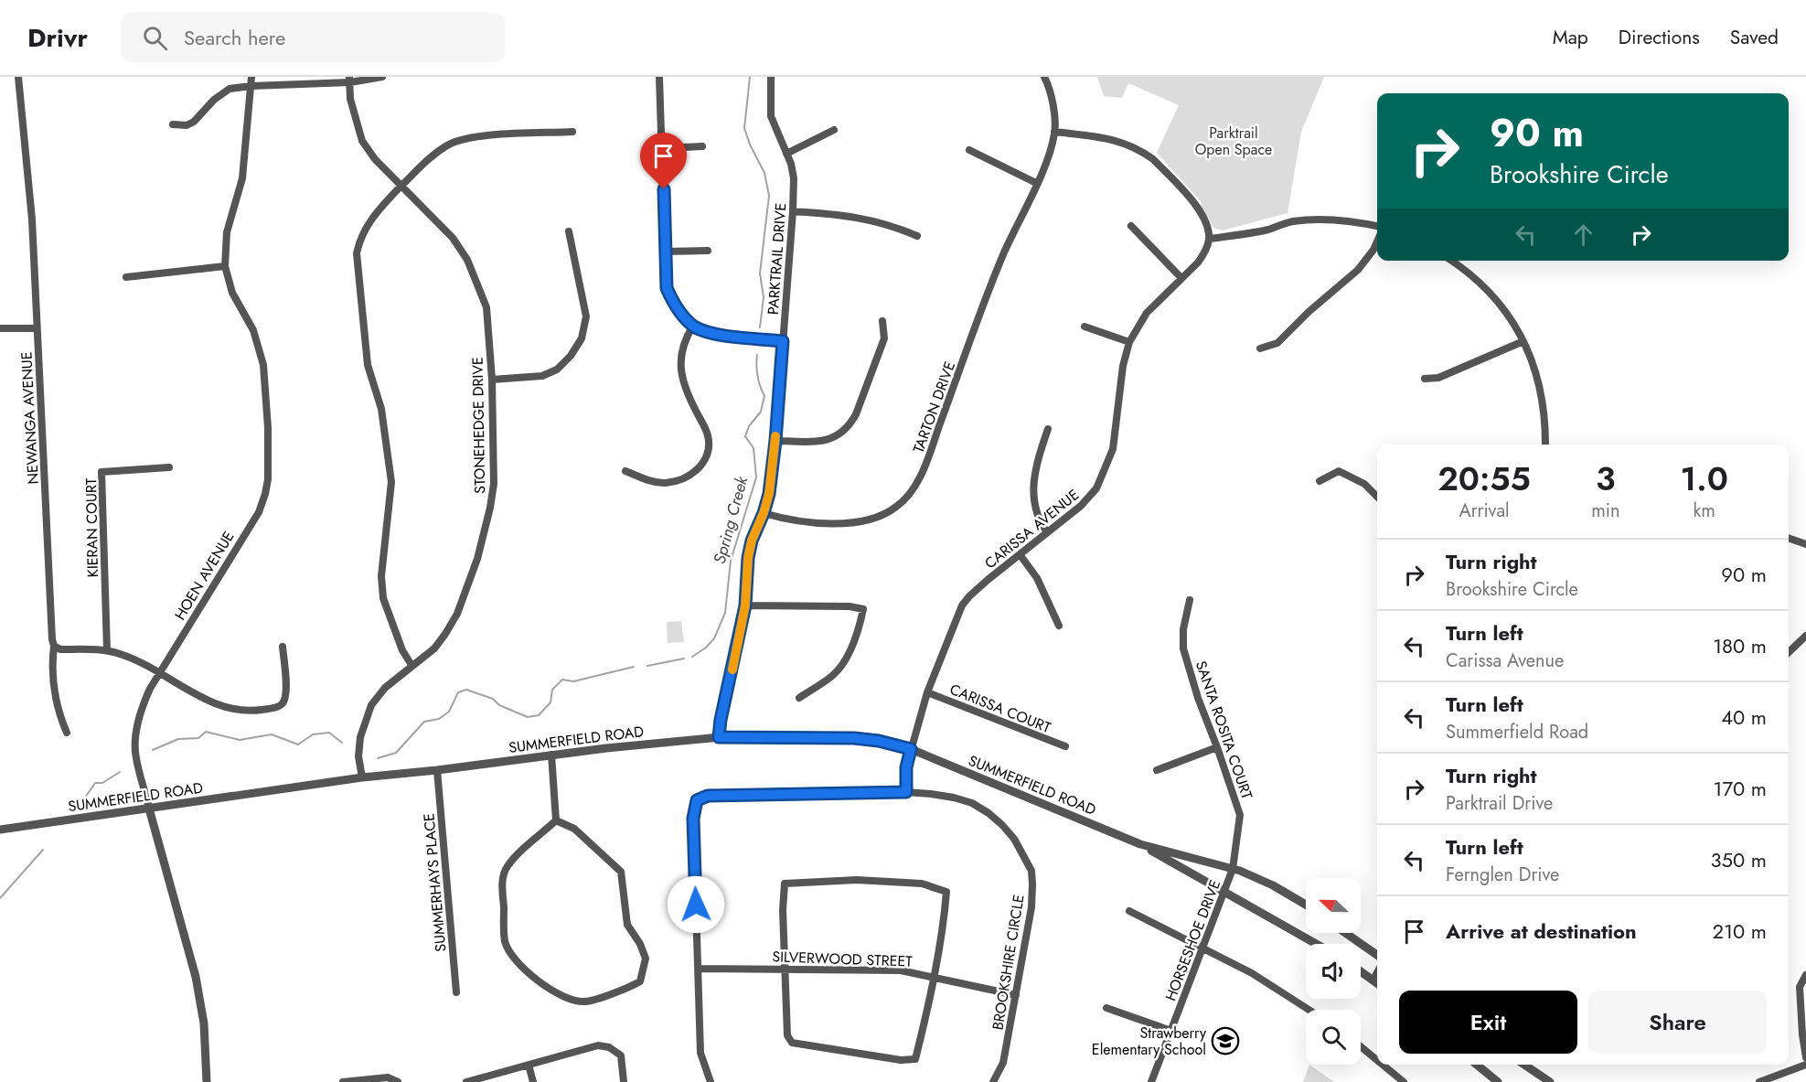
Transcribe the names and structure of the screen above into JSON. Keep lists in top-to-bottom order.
{
  "streets": {
    "street": [
      "PARKTRAIL DRIVE",
      "TARTON DRIVE",
      "NEWANGA AVENUE",
      "STONEHEDGE DRIVE",
      "KIERAN COURT",
      "CARISSA AVENUE",
      "HOEN AVENUE",
      "CARISSA COURT",
      "SANTA ROSITA COURT",
      "SUMMERFIELD ROAD",
      "SUMMERHAYS PLACE",
      "HORSESHOE DRIVE",
      "SILVERWOOD STREET",
      "BROOKSHIRE CIRCLE"
    ]
  },
  "crossings": [
    ["PARKTRAIL DRIVE", "TARTON DRIVE"],
    ["PARKTRAIL DRIVE", "SUMMERFIELD ROAD"],
    ["STONEHEDGE DRIVE", "SUMMERFIELD ROAD"],
    ["CARISSA AVENUE", "CARISSA COURT"],
    ["CARISSA AVENUE", "SUMMERFIELD ROAD"],
    ["CARISSA AVENUE", "BROOKSHIRE CIRCLE"],
    ["HOEN AVENUE", "SUMMERFIELD ROAD"],
    ["SANTA ROSITA COURT", "SUMMERFIELD ROAD"],
    ["SANTA ROSITA COURT", "HORSESHOE DRIVE"],
    ["SUMMERFIELD ROAD", "SUMMERHAYS PLACE"],
    ["SUMMERFIELD ROAD", "HORSESHOE DRIVE"],
    ["SILVERWOOD STREET", "BROOKSHIRE CIRCLE"]
  ],
  "water": ["Spring Creek"],
  "parks": ["Parktrail Open Space"],
  "places": {
    "school or university": ["Strawberry Elementary School"]
  },
  "north": "left",
  "page": {
    "header": "Drivr",
    "search": "Search here",
    "nav": ["Map", "Directions", "Saved"],
    "turn": ["90 m", "Brookshire Circle"],
    "eta": [
      "20:55",
      "Arrival",
      "3",
      "min",
      "1.0",
      "km"
    ],
    "list": [
      {
        "name": "Turn right",
        "note": "Brookshire Circle",
        "value": "90 m"
      },
      {
        "name": "Turn left",
        "note": "Carissa Avenue",
        "value": "180 m"
      },
      {
        "name": "Turn left",
        "note": "Summerfield Road",
        "value": "40 m"
      },
      {
        "name": "Turn right",
        "note": "Parktrail Drive",
        "value": "170 m"
      },
      {
        "name": "Turn left",
        "note": "Fernglen Drive",
        "value": "350 m"
      },
      {
        "name": "Arrive at destination",
        "value": "210 m"
      }
    ],
    "buttons": ["Exit", "Share"]
  }
}
